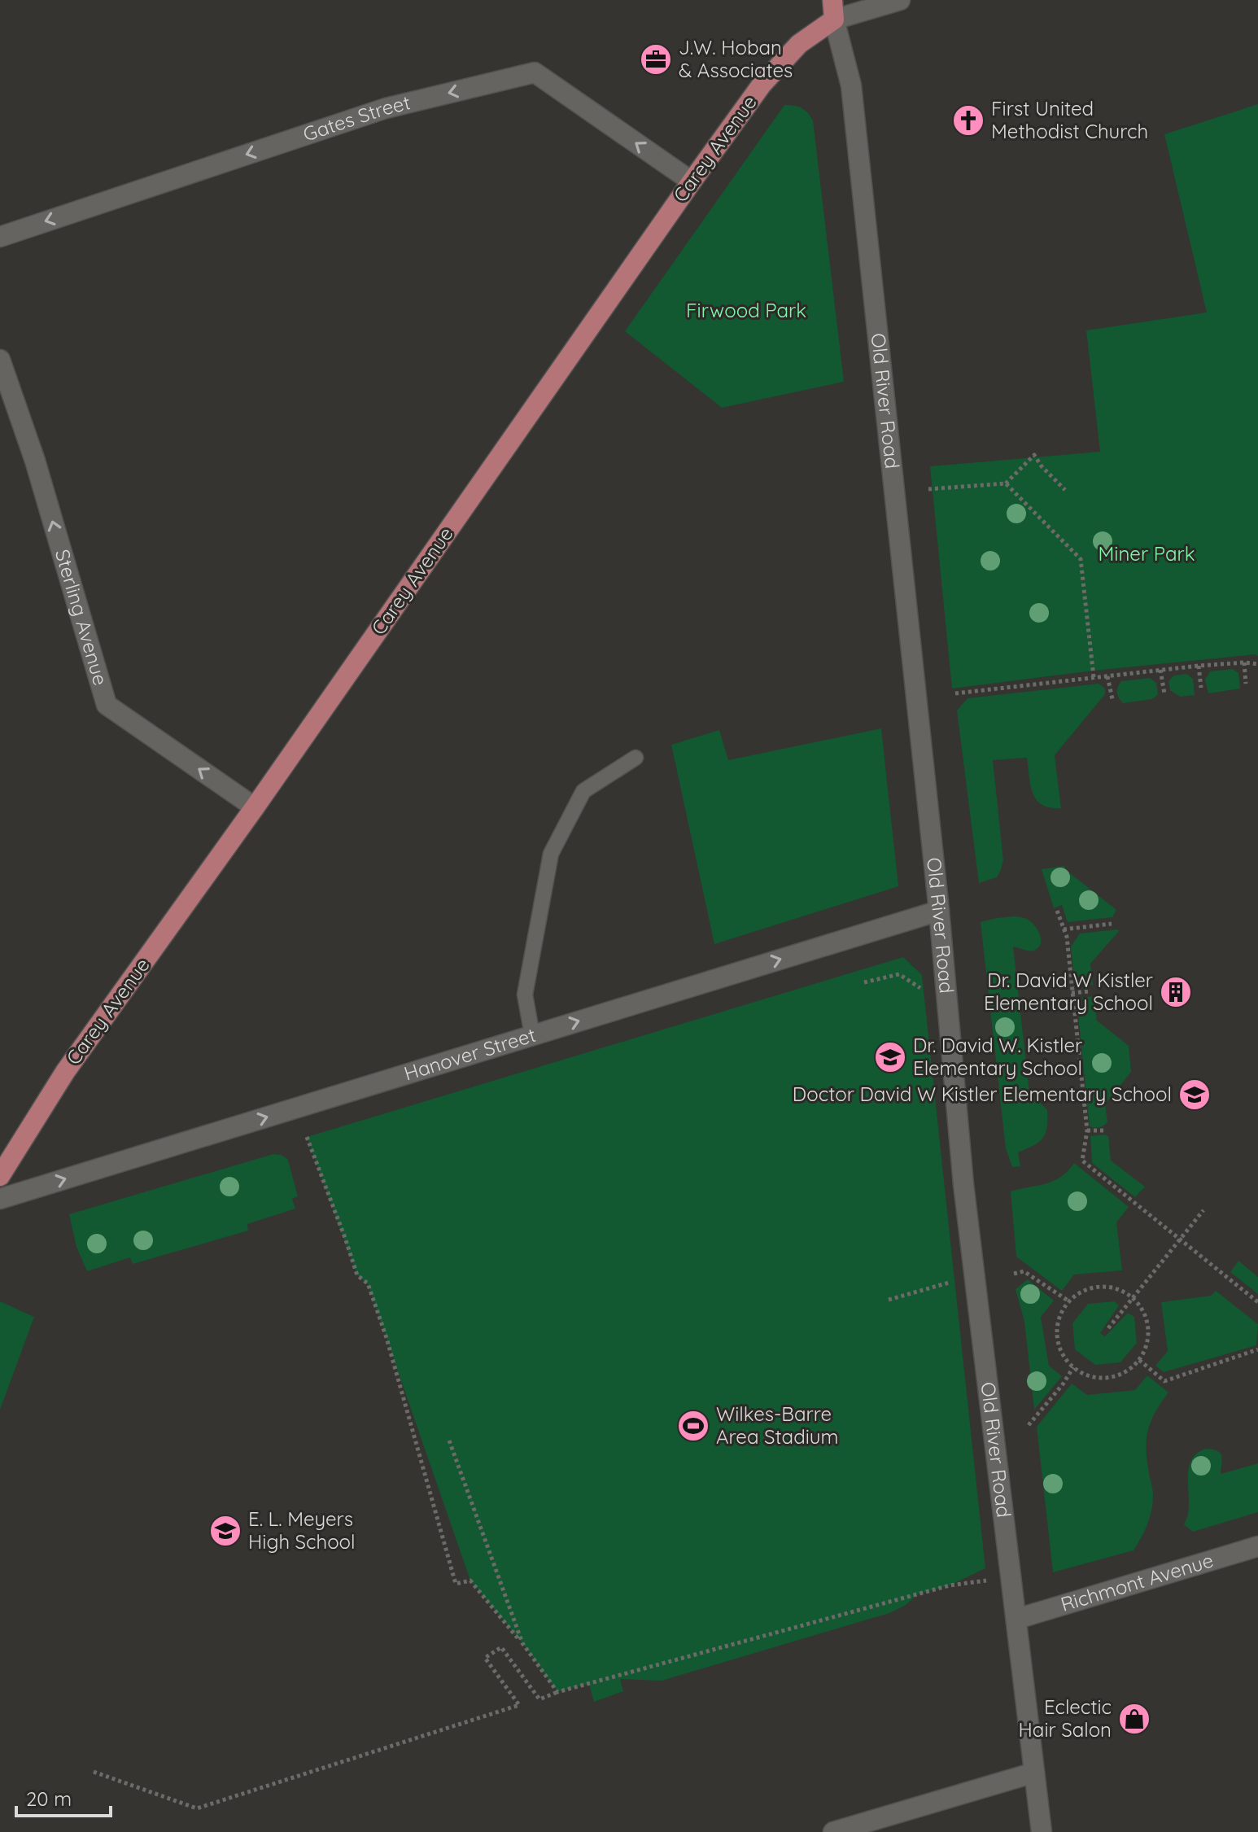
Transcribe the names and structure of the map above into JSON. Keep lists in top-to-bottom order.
{
  "streets": {
    "main road": ["Carey Avenue"],
    "street": [
      "Gates Street",
      "Old River Road",
      "Sterling Avenue",
      "Hanover Street",
      "Richmont Avenue"
    ]
  },
  "crossings": [
    ["Gates Street", "Carey Avenue"],
    ["Carey Avenue", "Old River Road"],
    ["Carey Avenue", "Sterling Avenue"],
    ["Old River Road", "Hanover Street"],
    ["Old River Road", "Richmont Avenue"]
  ],
  "one_way": ["Gates Street", "Sterling Avenue", "Hanover Street"],
  "parks": ["Firwood Park", "Miner Park"],
  "places": {
    "office": ["J.W. Hoban & Associates"],
    "church": ["First United Methodist Church"],
    "building": ["Dr. David W Kistler Elementary School"],
    "school or university": ["Dr. David W. Kistler Elementary School", "Doctor David W Kistler Elementary School", "E. L. Meyers High School"],
    "sports": ["Wilkes-Barre Area Stadium"],
    "shop": ["Eclectic Hair Salon"]
  },
  "scale_bar": "20 m"
}
